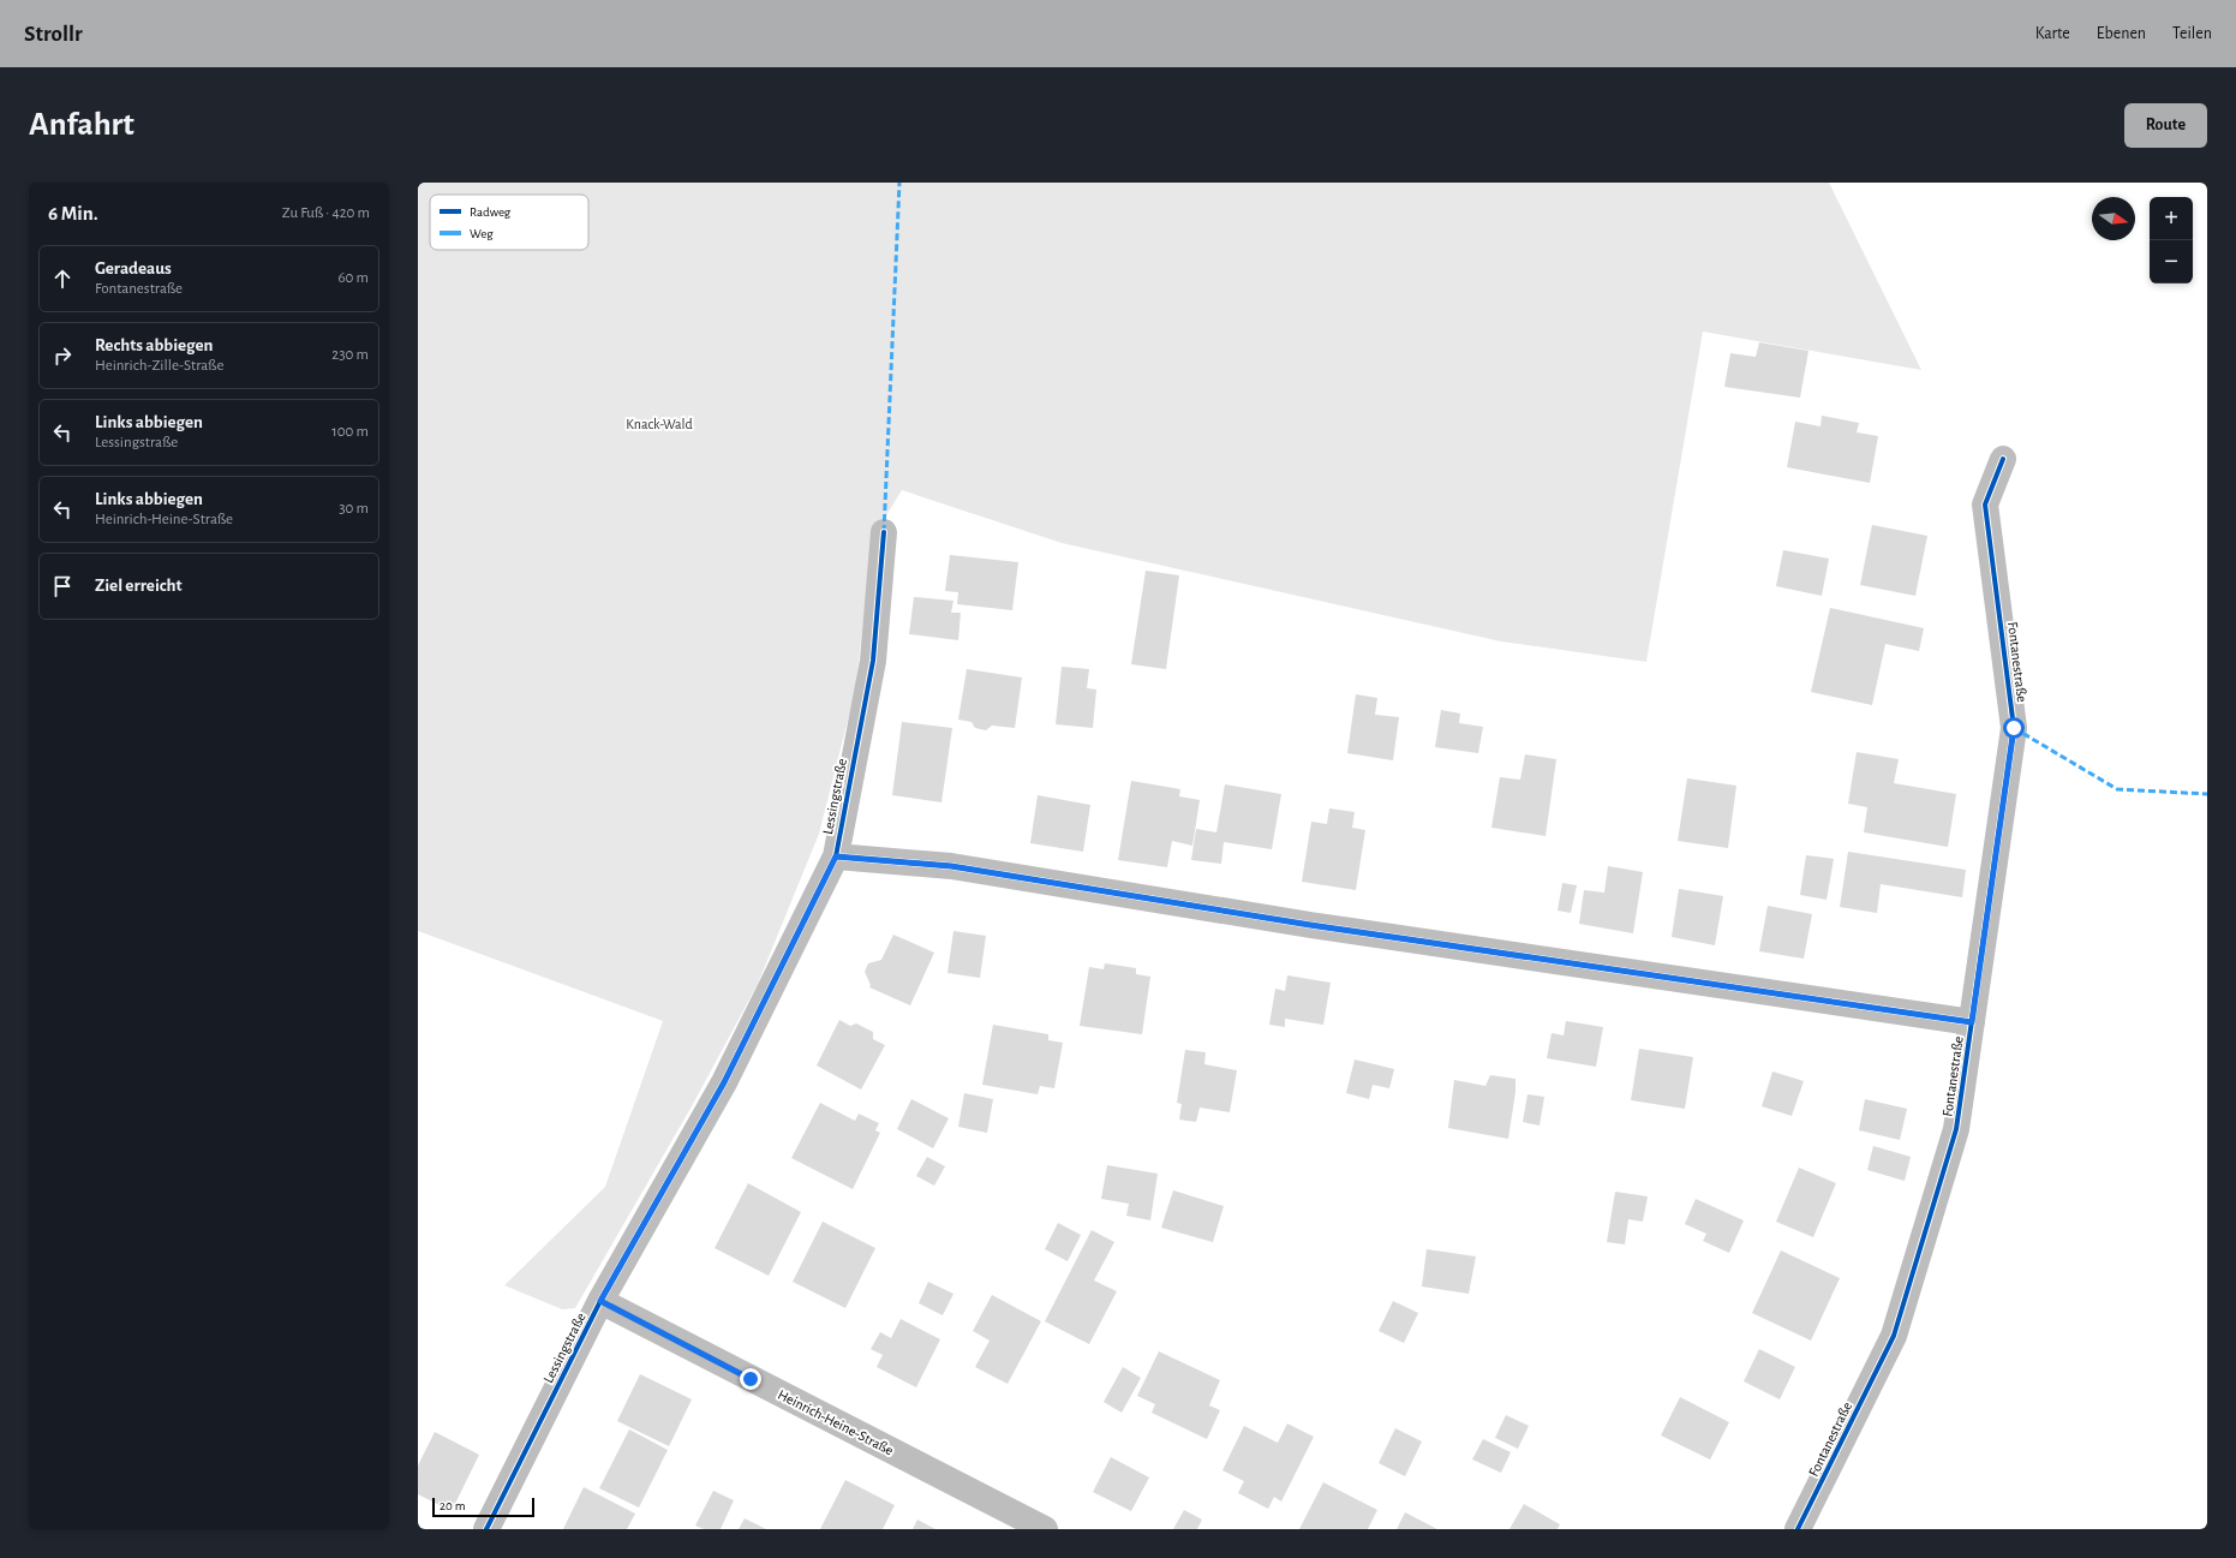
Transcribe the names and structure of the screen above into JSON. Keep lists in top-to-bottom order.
{
  "streets": {
    "street": ["Fontanestraße", "Lessingstraße", "Heinrich-Heine-Straße"]
  },
  "crossings": [
    ["Lessingstraße", "Heinrich-Heine-Straße"]
  ],
  "parks": ["Knack-Wald"],
  "legend": ["Radweg", "Weg"],
  "scale_bar": "20 m",
  "north": "right",
  "page": {
    "header": "Strollr",
    "nav": ["Karte", "Ebenen", "Teilen"],
    "buttons": "Route",
    "title": "Anfahrt",
    "heading": ["6 Min.", "Zu Fuß · 420 m"],
    "map_buttons": ["+", "−"],
    "list": [
      ["Geradeaus", "Fontanestraße", "60 m"],
      ["Rechts abbiegen", "Heinrich-Zille-Straße", "230 m"],
      ["Links abbiegen", "Lessingstraße", "100 m"],
      ["Links abbiegen", "Heinrich-Heine-Straße", "30 m"],
      "Ziel erreicht"
    ],
    "scale": "20 m"
  }
}
